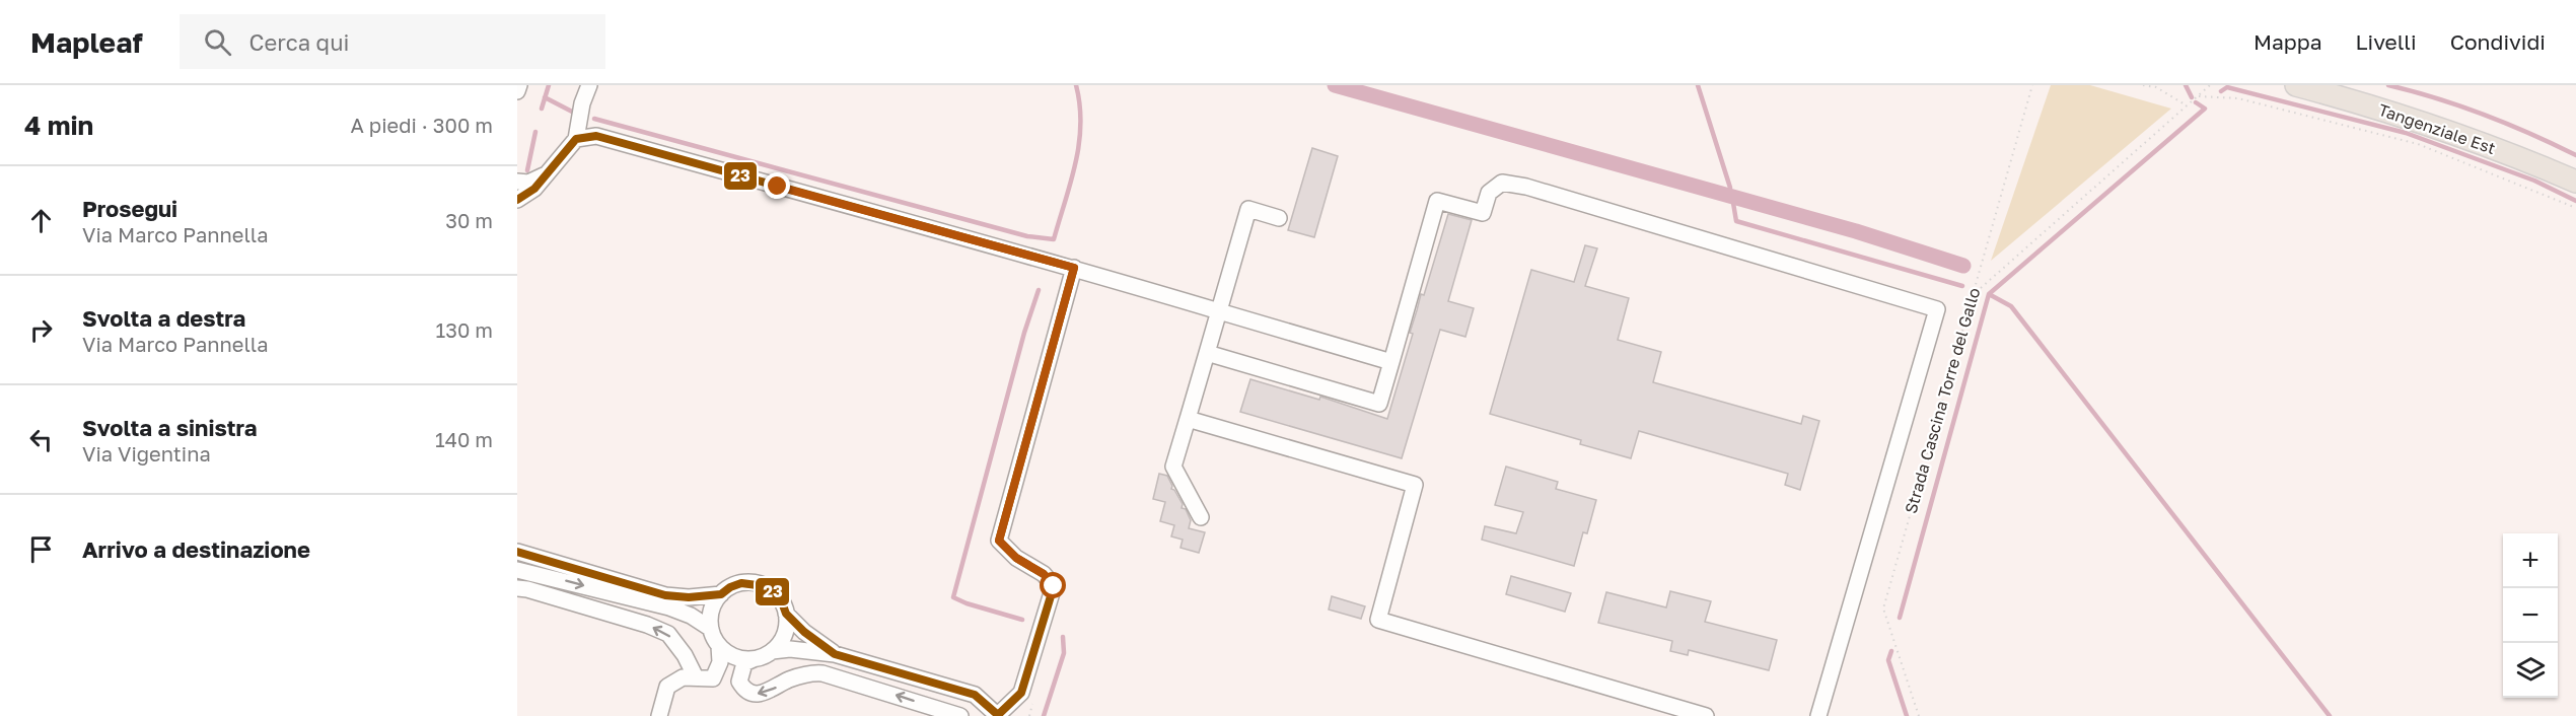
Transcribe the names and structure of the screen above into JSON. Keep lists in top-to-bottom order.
{
  "streets": {
    "highway": ["Tangenziale Est"],
    "path": ["Strada Cascina Torre del Gallo"]
  },
  "lines": ["transit line 23"],
  "page": {
    "header": "Mapleaf",
    "search": "Cerca qui",
    "nav": ["Mappa", "Livelli", "Condividi"],
    "heading": ["4 min", "A piedi · 300 m"],
    "list": [
      ["Prosegui", "Via Marco Pannella", "30 m"],
      ["Svolta a destra", "Via Marco Pannella", "130 m"],
      ["Svolta a sinistra", "Via Vigentina", "140 m"],
      "Arrivo a destinazione"
    ],
    "map_buttons": ["+", "−"]
  }
}
